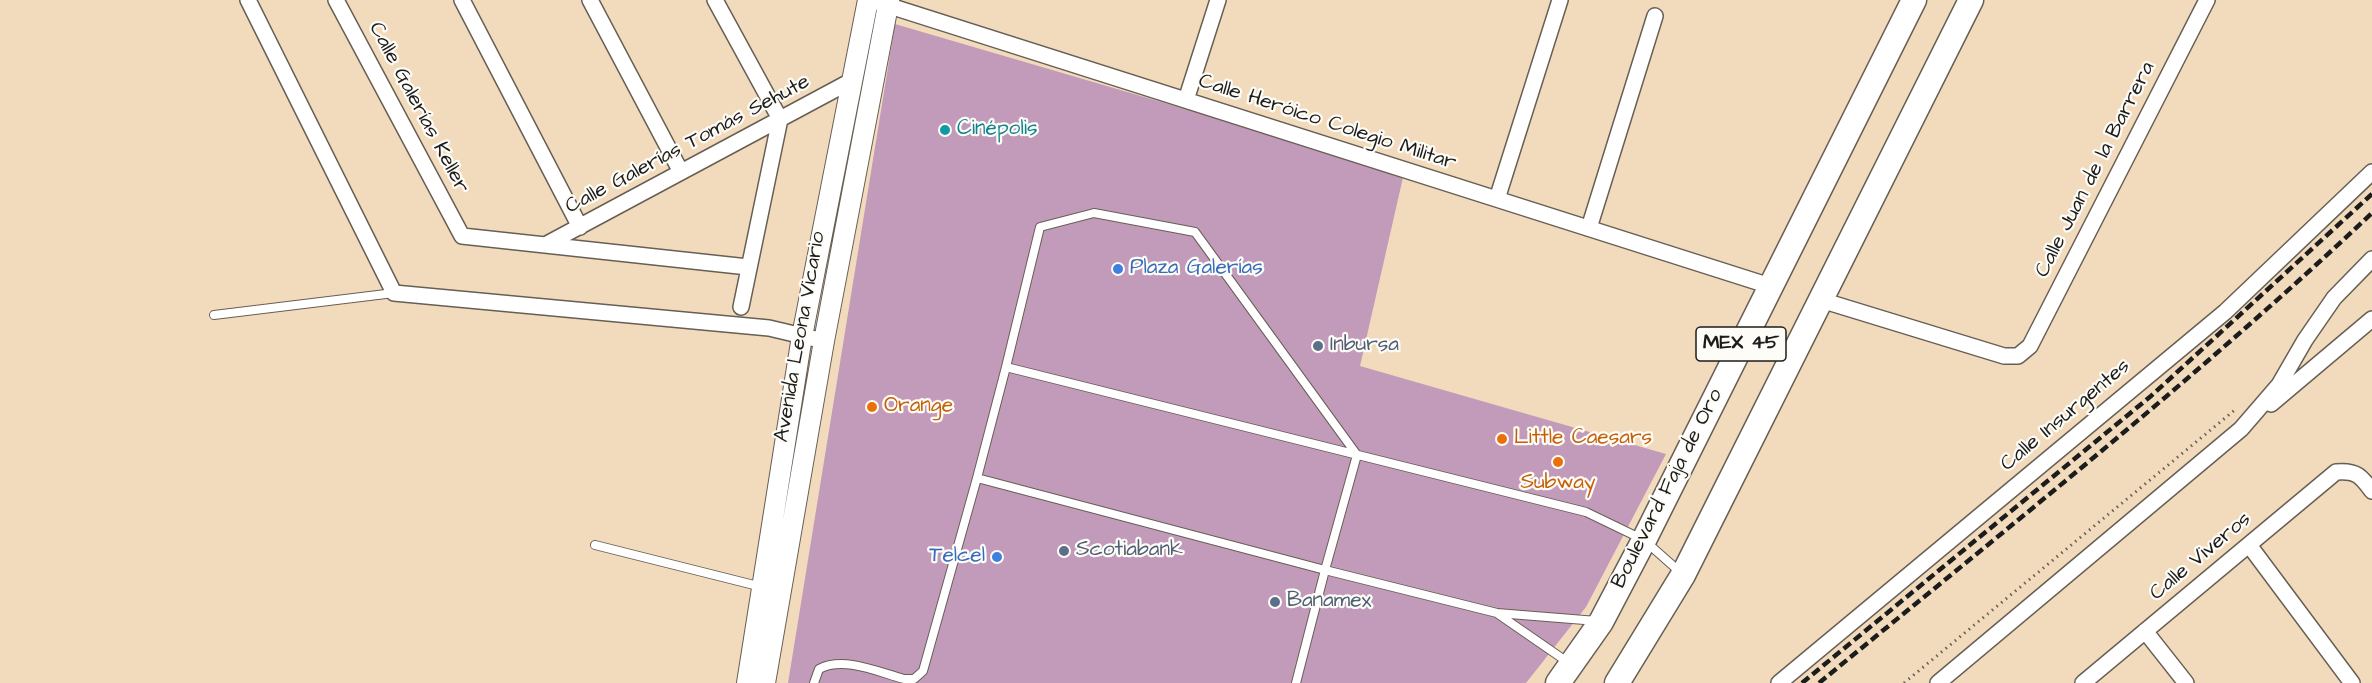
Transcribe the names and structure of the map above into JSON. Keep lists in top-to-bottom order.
{
  "streets": {
    "main road": ["MEX 45", "Boulevard Faja de Oro"],
    "street": [
      "Calle Galerías Keller",
      "Calle Heróico Colegio Militar",
      "Calle Galerías Tomás Sehute",
      "Calle Juan de la Barrera",
      "Avenida Leona Vicario",
      "Calle Insurgentes",
      "Calle Viveros"
    ]
  },
  "crossings": [
    ["Calle Galerías Keller", "Calle Galerías Tomás Sehute"],
    ["Calle Heróico Colegio Militar", "Avenida Leona Vicario"],
    ["Calle Heróico Colegio Militar", "Boulevard Faja de Oro"],
    ["Calle Galerías Tomás Sehute", "Avenida Leona Vicario"],
    ["Calle Juan de la Barrera", "MEX 45"]
  ],
  "places": [
    "Cinépolis",
    "Plaza Galerías",
    "Inbursa",
    "Orange",
    "Little Caesars",
    "Subway",
    "Scotiabank",
    "Telcel",
    "Banamex"
  ]
}
